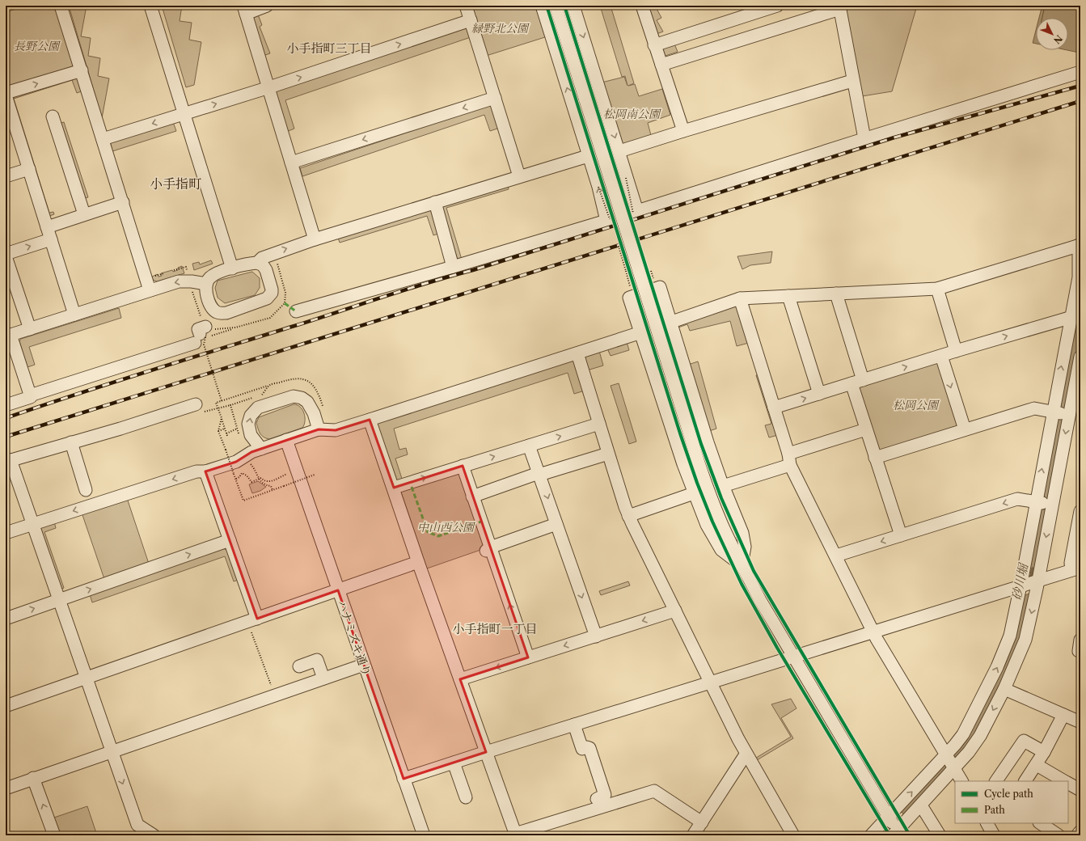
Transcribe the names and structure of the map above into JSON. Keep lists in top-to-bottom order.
{
  "streets": {
    "street": ["ハナミズキ通り"]
  },
  "districts": ["小手指町三丁目", "小手指町", "小手指町一丁目"],
  "water": ["砂川堀"],
  "parks": [
    "緑野北公園",
    "長野公園",
    "松岡南公園",
    "松岡公園",
    "中山西公園"
  ],
  "legend": ["Cycle path", "Path"],
  "north": "bottom right"
}
